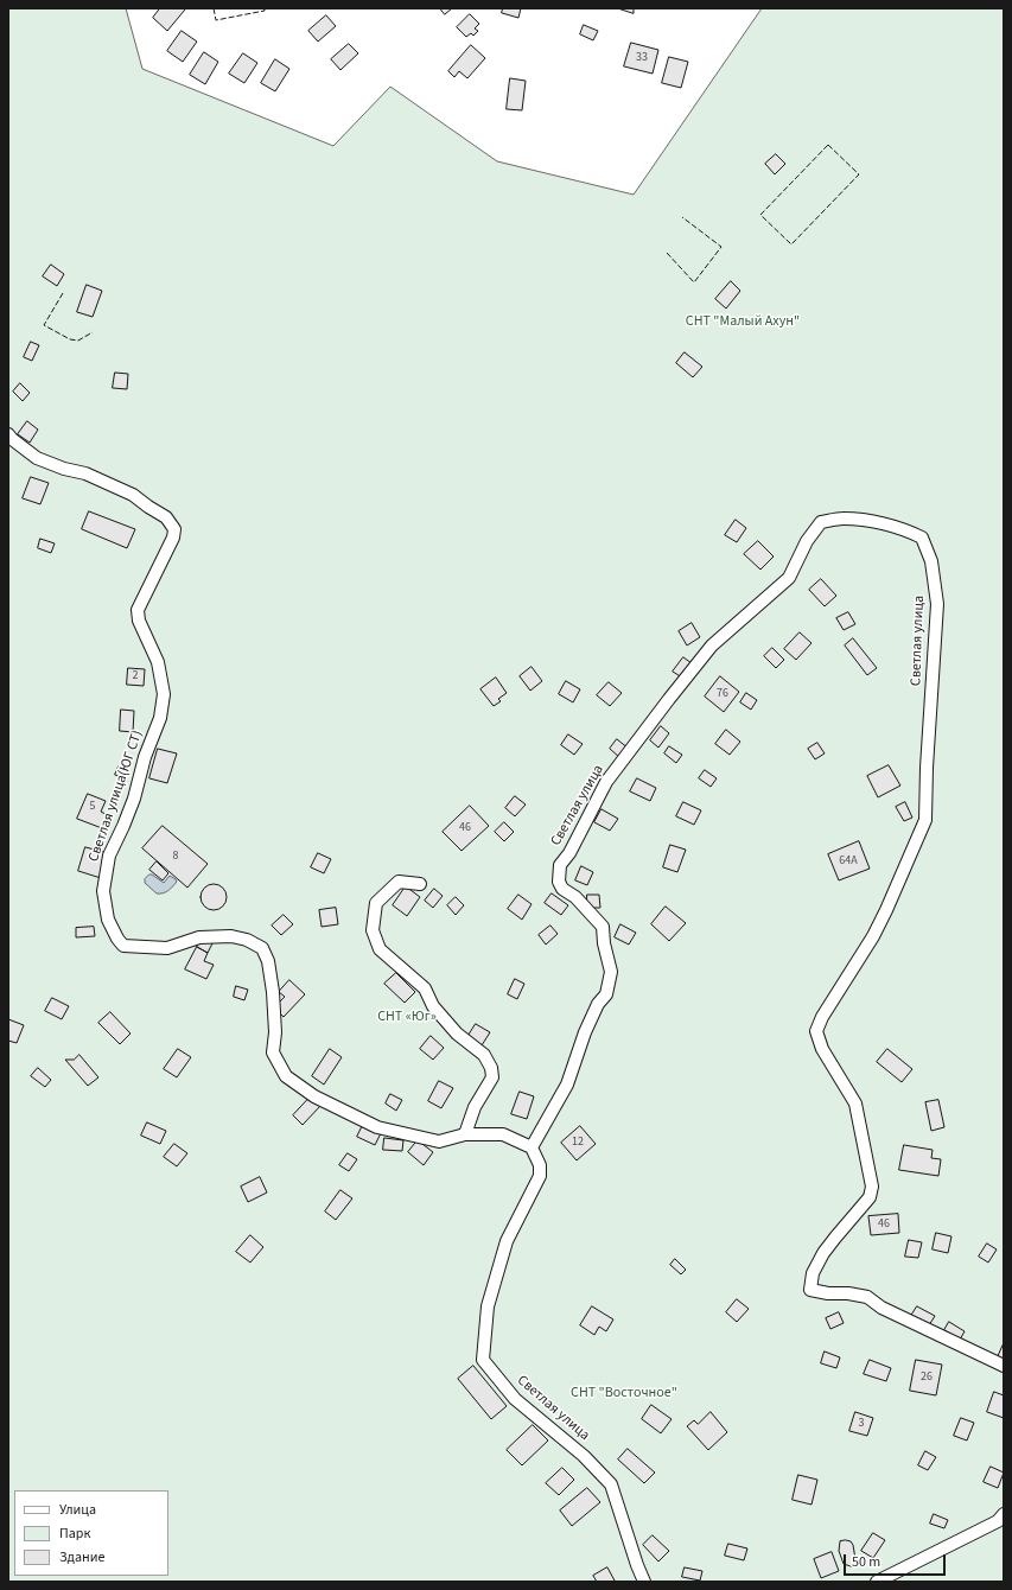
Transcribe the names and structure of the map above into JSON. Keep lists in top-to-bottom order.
{
  "streets": {
    "street": ["Светлая улица", "Светлая улица(ЮГ СТ)"]
  },
  "parks": ["СНТ \"Малый Ахун\"", "СНТ «Юг»", "СНТ \"Восточное\""],
  "house_numbers": [
    "33",
    "2",
    "76",
    "5",
    "46",
    "8",
    "64А",
    "12",
    "46",
    "26",
    "3"
  ],
  "legend": ["Улица", "Парк", "Здание"],
  "scale_bar": "50 m"
}
